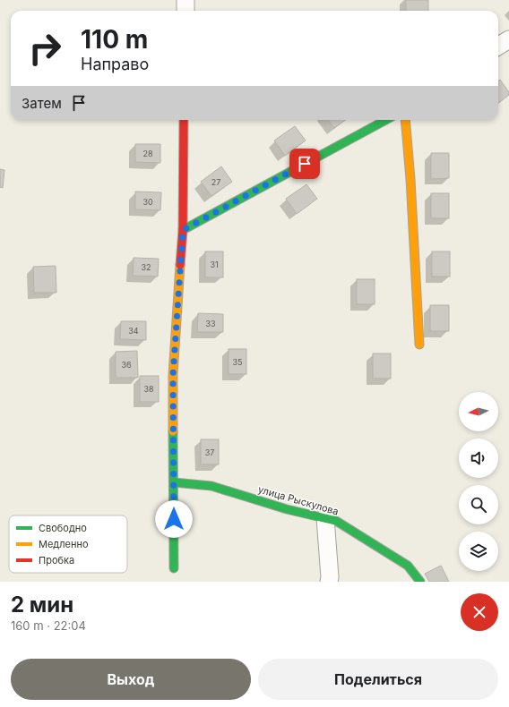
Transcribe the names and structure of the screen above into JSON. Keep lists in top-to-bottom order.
{
  "streets": {
    "street": ["улица Рыскулова"]
  },
  "house_numbers": [
    "28",
    "27",
    "30",
    "31",
    "32",
    "33",
    "34",
    "35",
    "36",
    "38",
    "37"
  ],
  "legend": ["Свободно", "Медленно", "Пробка"],
  "north": "left",
  "page": {
    "turn": ["110 m", "Направо"],
    "then": "Затем",
    "heading": ["2 мин", "160 m · 22:04"],
    "buttons": ["Выход", "Поделиться"]
  }
}
